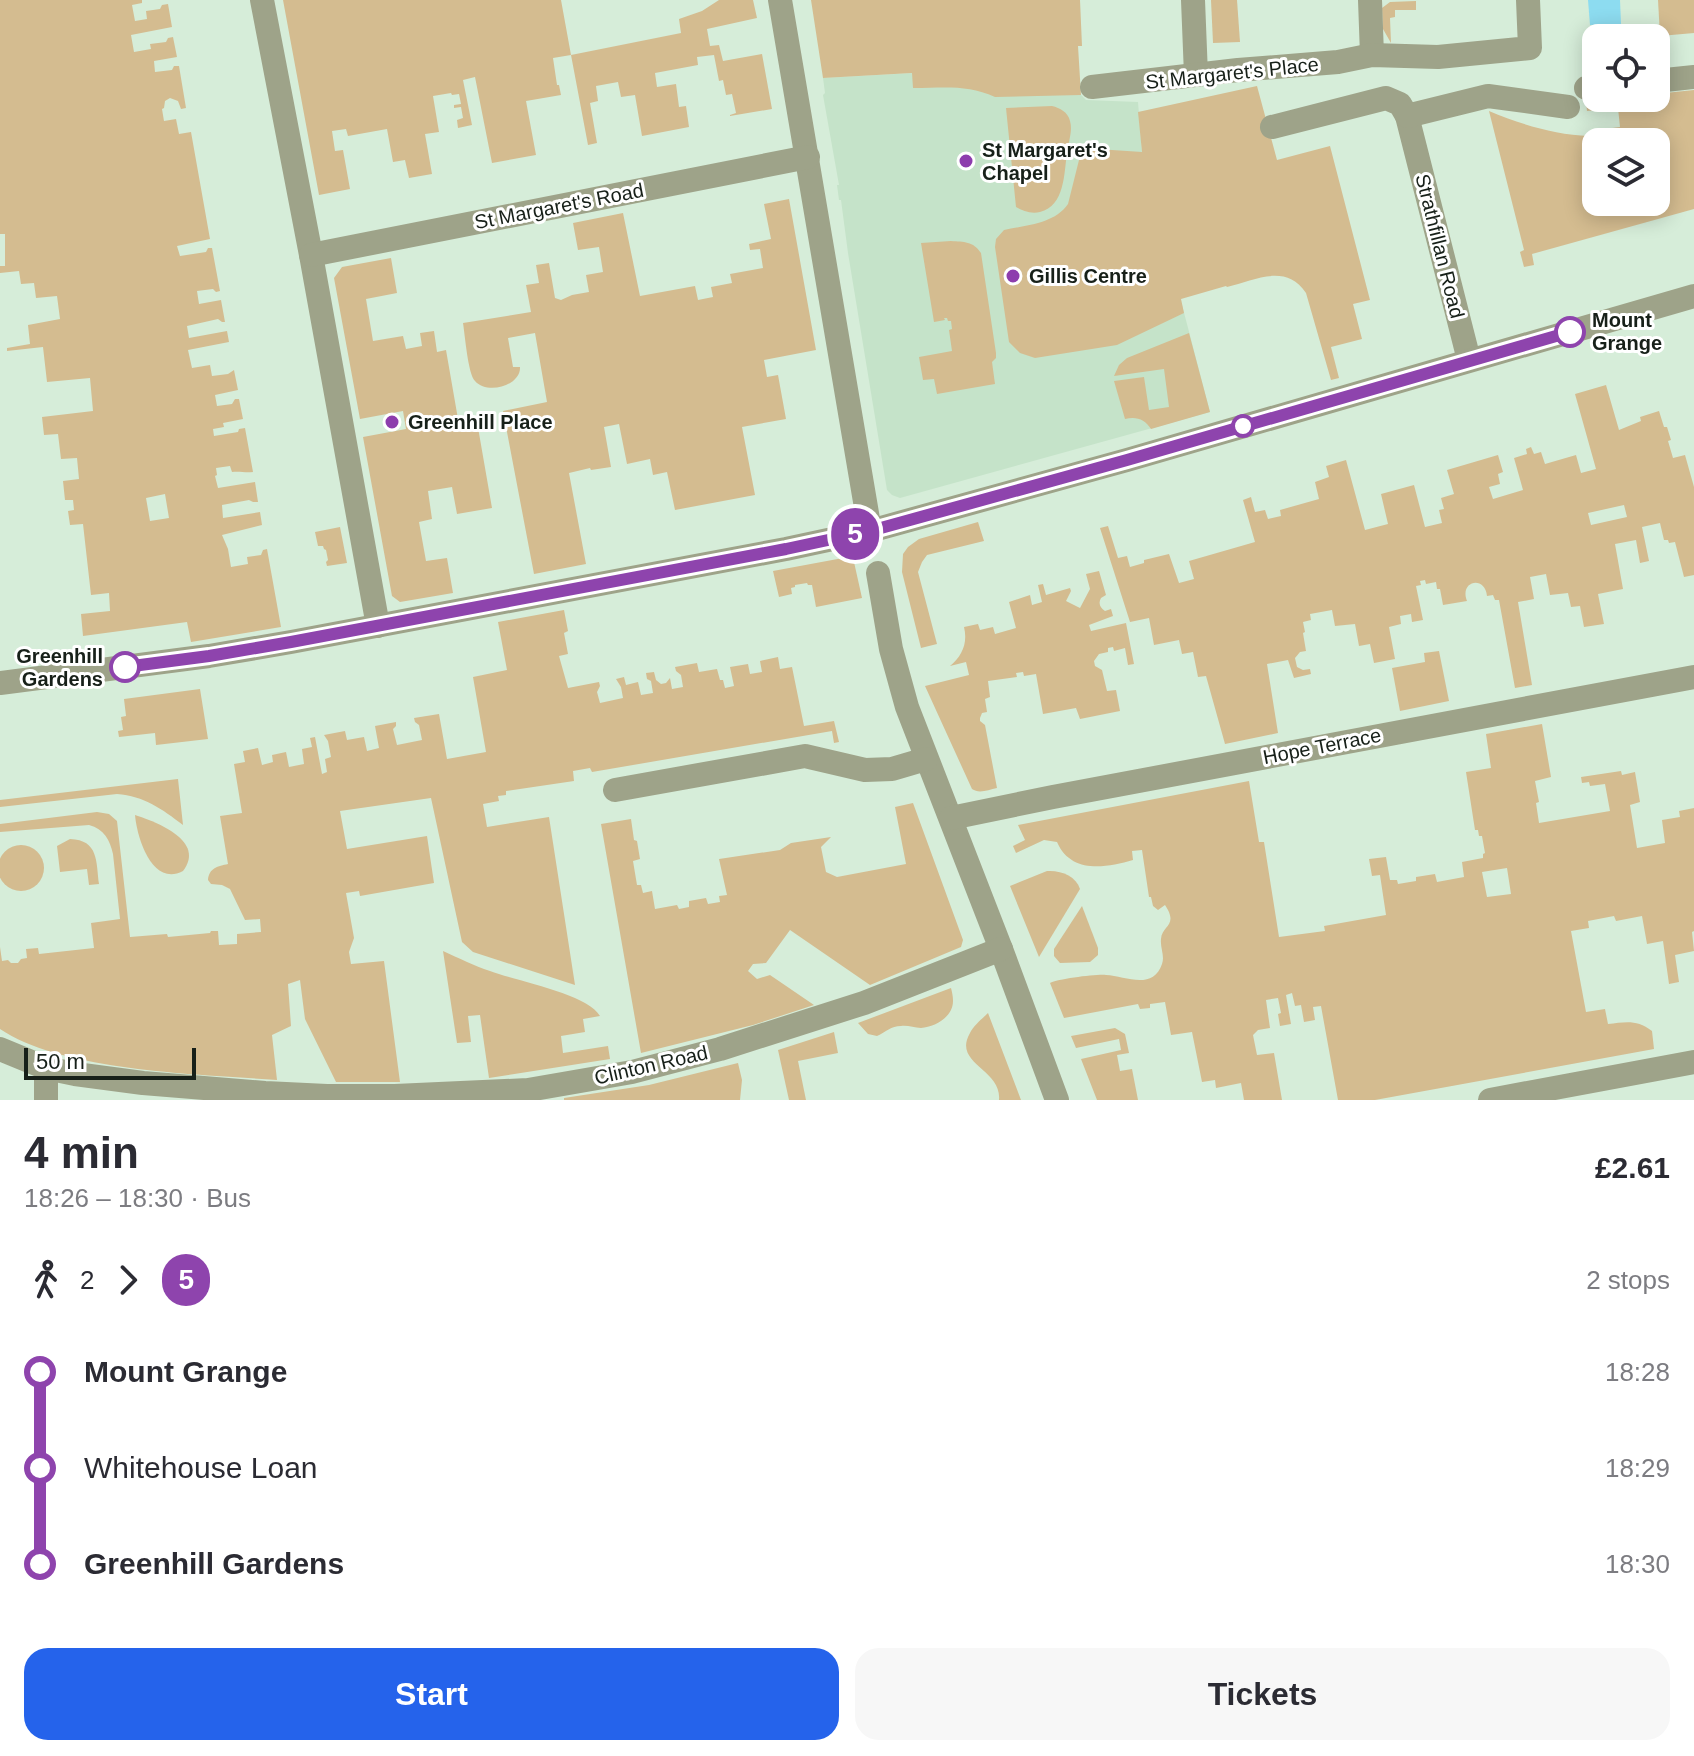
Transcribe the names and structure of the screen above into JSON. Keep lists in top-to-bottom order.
{
  "streets": {
    "street": [
      "St Margaret's Place",
      "St Margaret's Road",
      "Strathfillan Road",
      "Hope Terrace",
      "Clinton Road"
    ]
  },
  "places": [
    "St Margaret's Chapel",
    "Gillis Centre",
    "Mount Grange",
    "Greenhill Place",
    "Greenhill Gardens"
  ],
  "lines": ["bus line 5"],
  "scale_bar": "50 m",
  "page": {
    "on_map": "5",
    "scale": "50 m",
    "heading": ["4 min", "18:26 – 18:30 · Bus", "£2.61"],
    "legs": ["2", "5", "2 stops"],
    "list": [
      {
        "name": "Mount Grange",
        "value": "18:28"
      },
      {
        "name": "Whitehouse Loan",
        "value": "18:29"
      },
      {
        "name": "Greenhill Gardens",
        "value": "18:30"
      }
    ],
    "buttons": ["Start", "Tickets"]
  }
}
